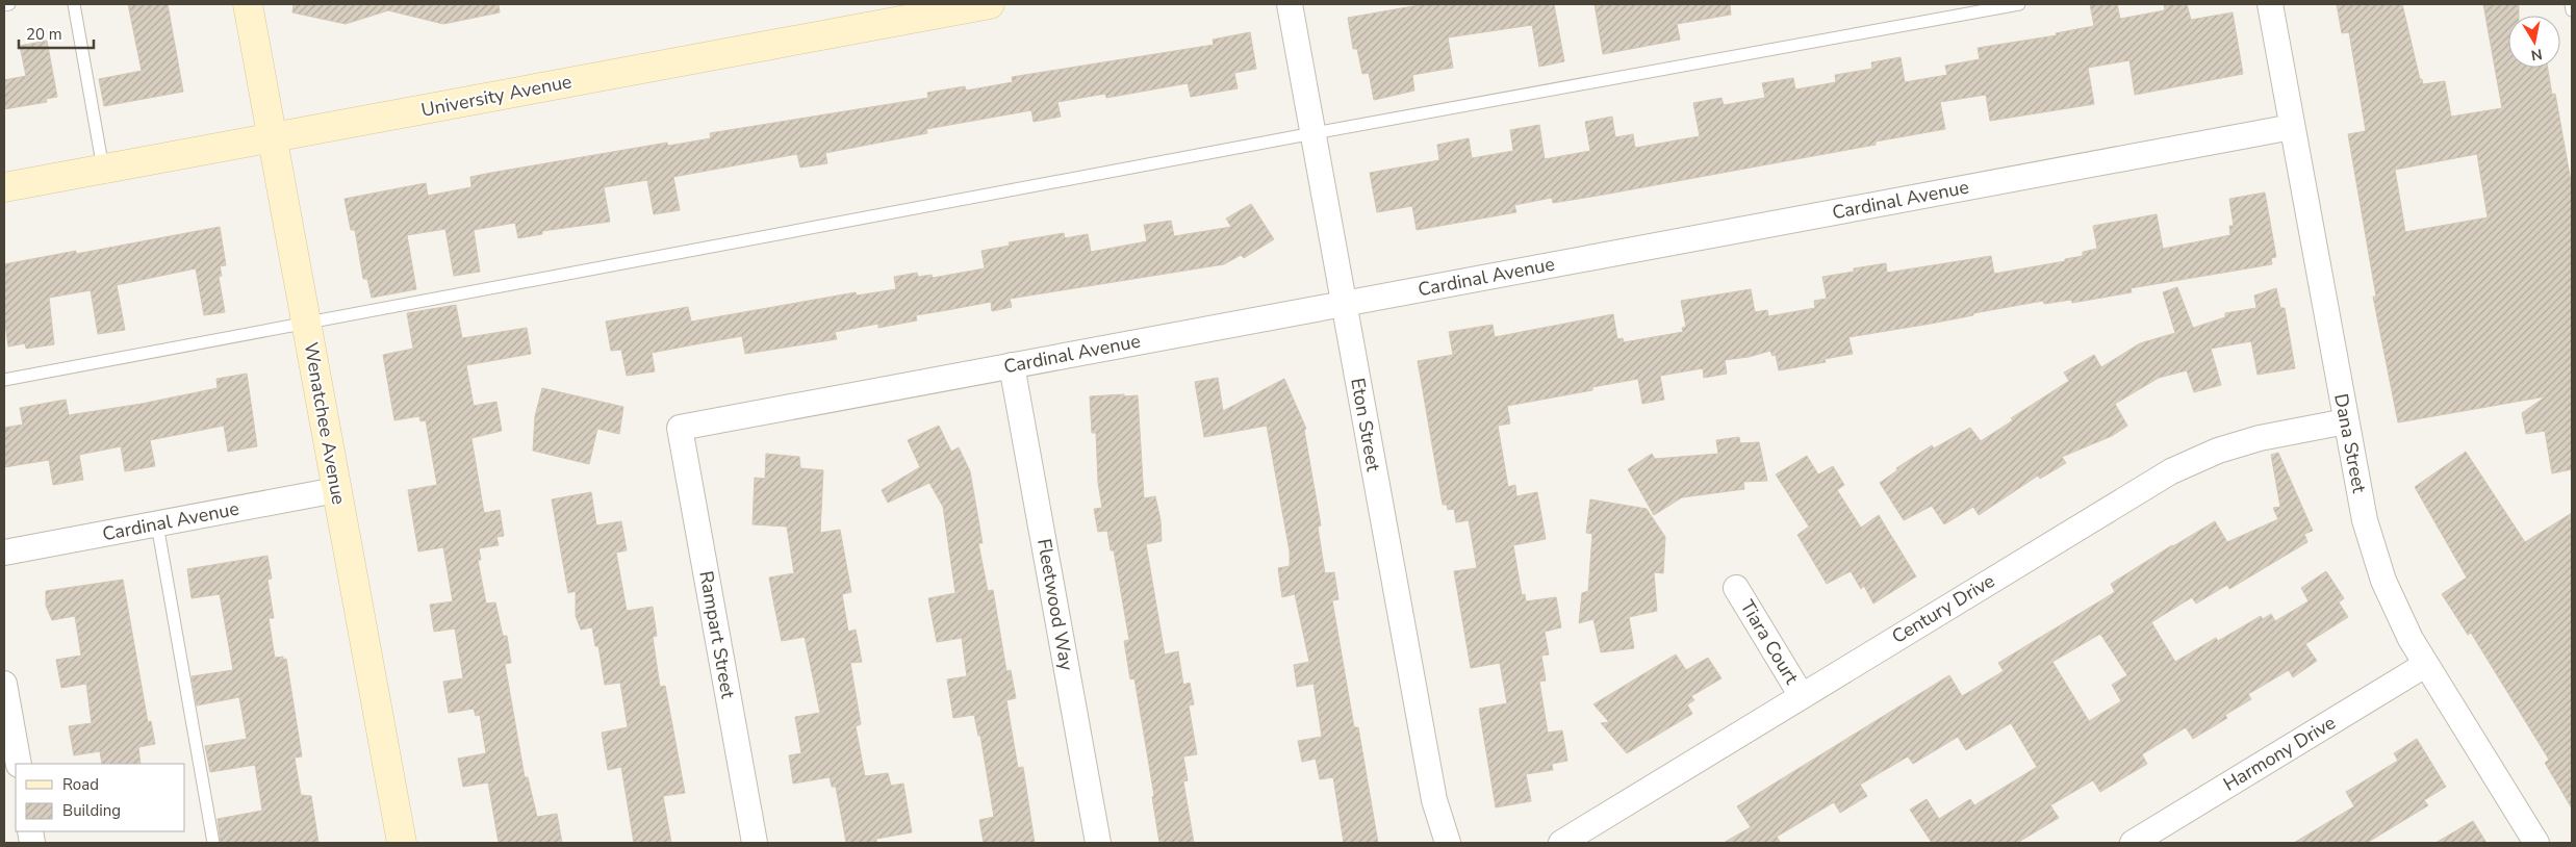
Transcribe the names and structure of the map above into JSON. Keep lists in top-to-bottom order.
{
  "streets": {
    "street": [
      "University Avenue",
      "Cardinal Avenue",
      "Wenatchee Avenue",
      "Eton Street",
      "Dana Street",
      "Fleetwood Way",
      "Century Drive",
      "Rampart Street",
      "Tiara Court",
      "Harmony Drive"
    ]
  },
  "crossings": [
    ["University Avenue", "Wenatchee Avenue"],
    ["Cardinal Avenue", "Wenatchee Avenue"],
    ["Cardinal Avenue", "Eton Street"],
    ["Cardinal Avenue", "Dana Street"],
    ["Cardinal Avenue", "Fleetwood Way"],
    ["Cardinal Avenue", "Rampart Street"],
    ["Dana Street", "Century Drive"],
    ["Dana Street", "Harmony Drive"],
    ["Century Drive", "Tiara Court"]
  ],
  "legend": ["Road", "Building"],
  "scale_bar": "20 m",
  "north": "bottom"
}
